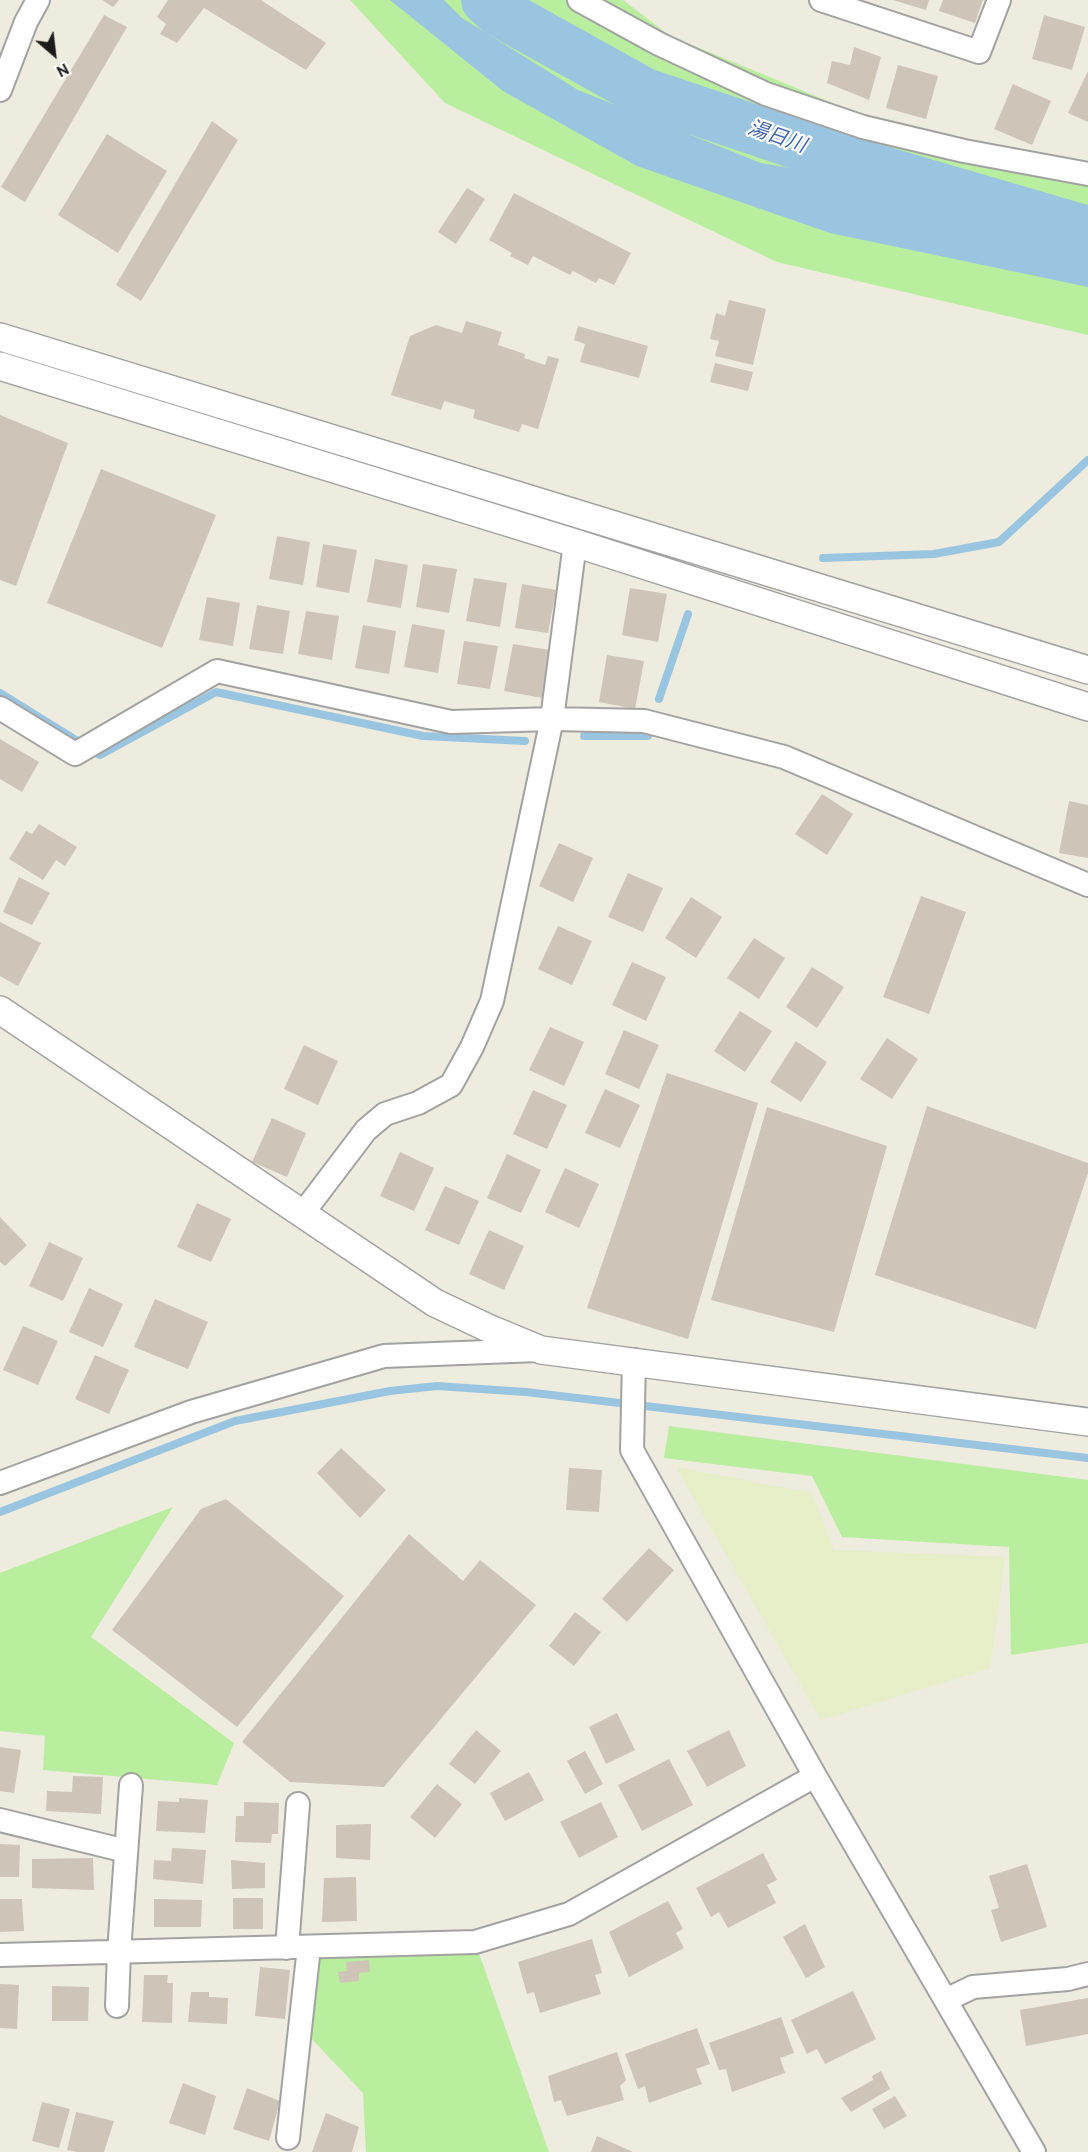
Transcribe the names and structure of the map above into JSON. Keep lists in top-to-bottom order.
{
  "water": ["湯日川"],
  "north": "bottom right"
}
